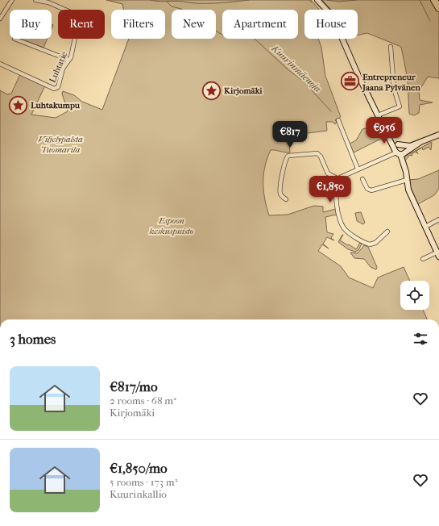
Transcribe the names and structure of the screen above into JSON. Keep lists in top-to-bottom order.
{
  "streets": {
    "street": ["Luhtatie"]
  },
  "water": ["Kuurinmäenoja"],
  "parks": ["Viljelypalsta Tuomarila", "Espoon keskuspuisto"],
  "places": {
    "office": ["Entrepreneur Jaana Pylvänen"],
    "place": ["Kirjomäki", "Luhtakumpu"]
  },
  "page": {
    "chip": [
      "Buy",
      "Rent",
      "Filters",
      "New",
      "Apartment",
      "House"
    ],
    "price": ["€956", "€817", "€1,850"],
    "heading": "3 homes",
    "list": [
      {
        "name": "€817/mo",
        "note": "2 rooms · 68 m² · Kirjomäki"
      },
      {
        "name": "€1,850/mo",
        "note": "5 rooms · 173 m² · Kuurinkallio"
      }
    ]
  }
}
